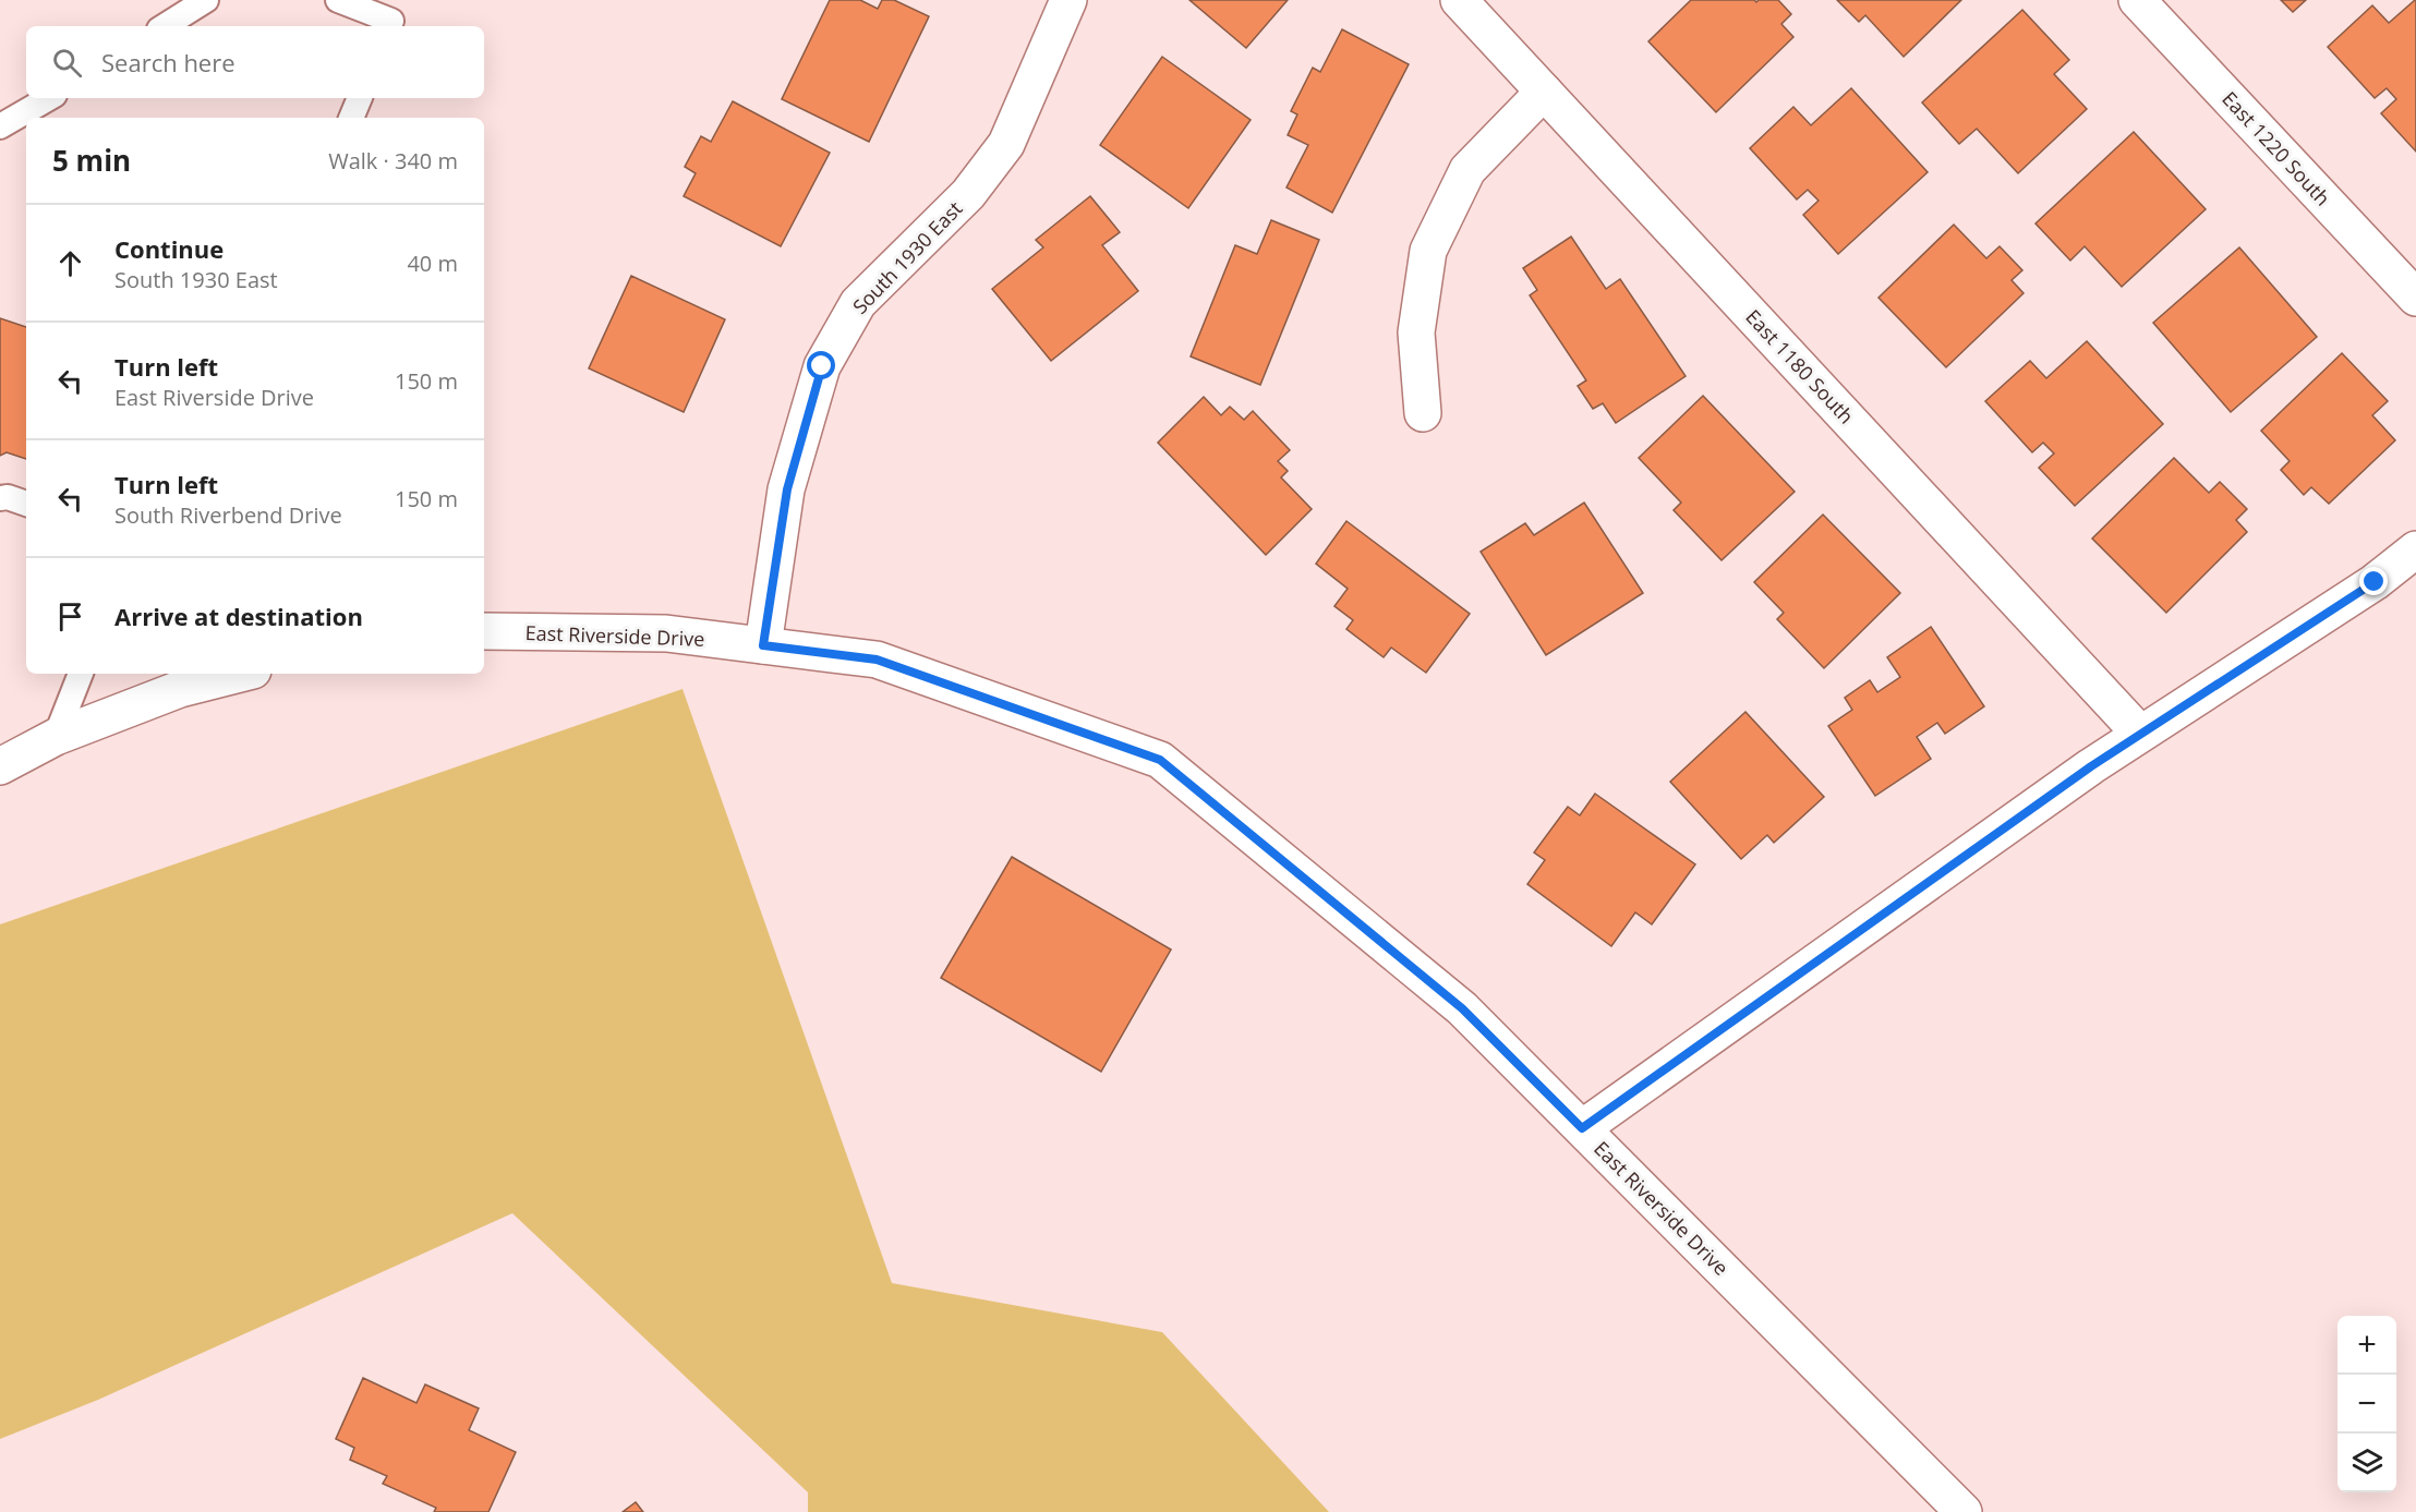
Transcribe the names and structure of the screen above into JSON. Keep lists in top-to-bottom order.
{
  "streets": {
    "street": [
      "East 1220 South",
      "South 1930 East",
      "East 1180 South",
      "East Riverside Drive"
    ]
  },
  "crossings": [
    ["South 1930 East", "East Riverside Drive"]
  ],
  "page": {
    "search": "Search here",
    "heading": ["5 min", "Walk · 340 m"],
    "list": [
      ["Continue", "South 1930 East", "40 m"],
      ["Turn left", "East Riverside Drive", "150 m"],
      ["Turn left", "South Riverbend Drive", "150 m"],
      "Arrive at destination"
    ],
    "map_buttons": ["+", "−"]
  }
}
